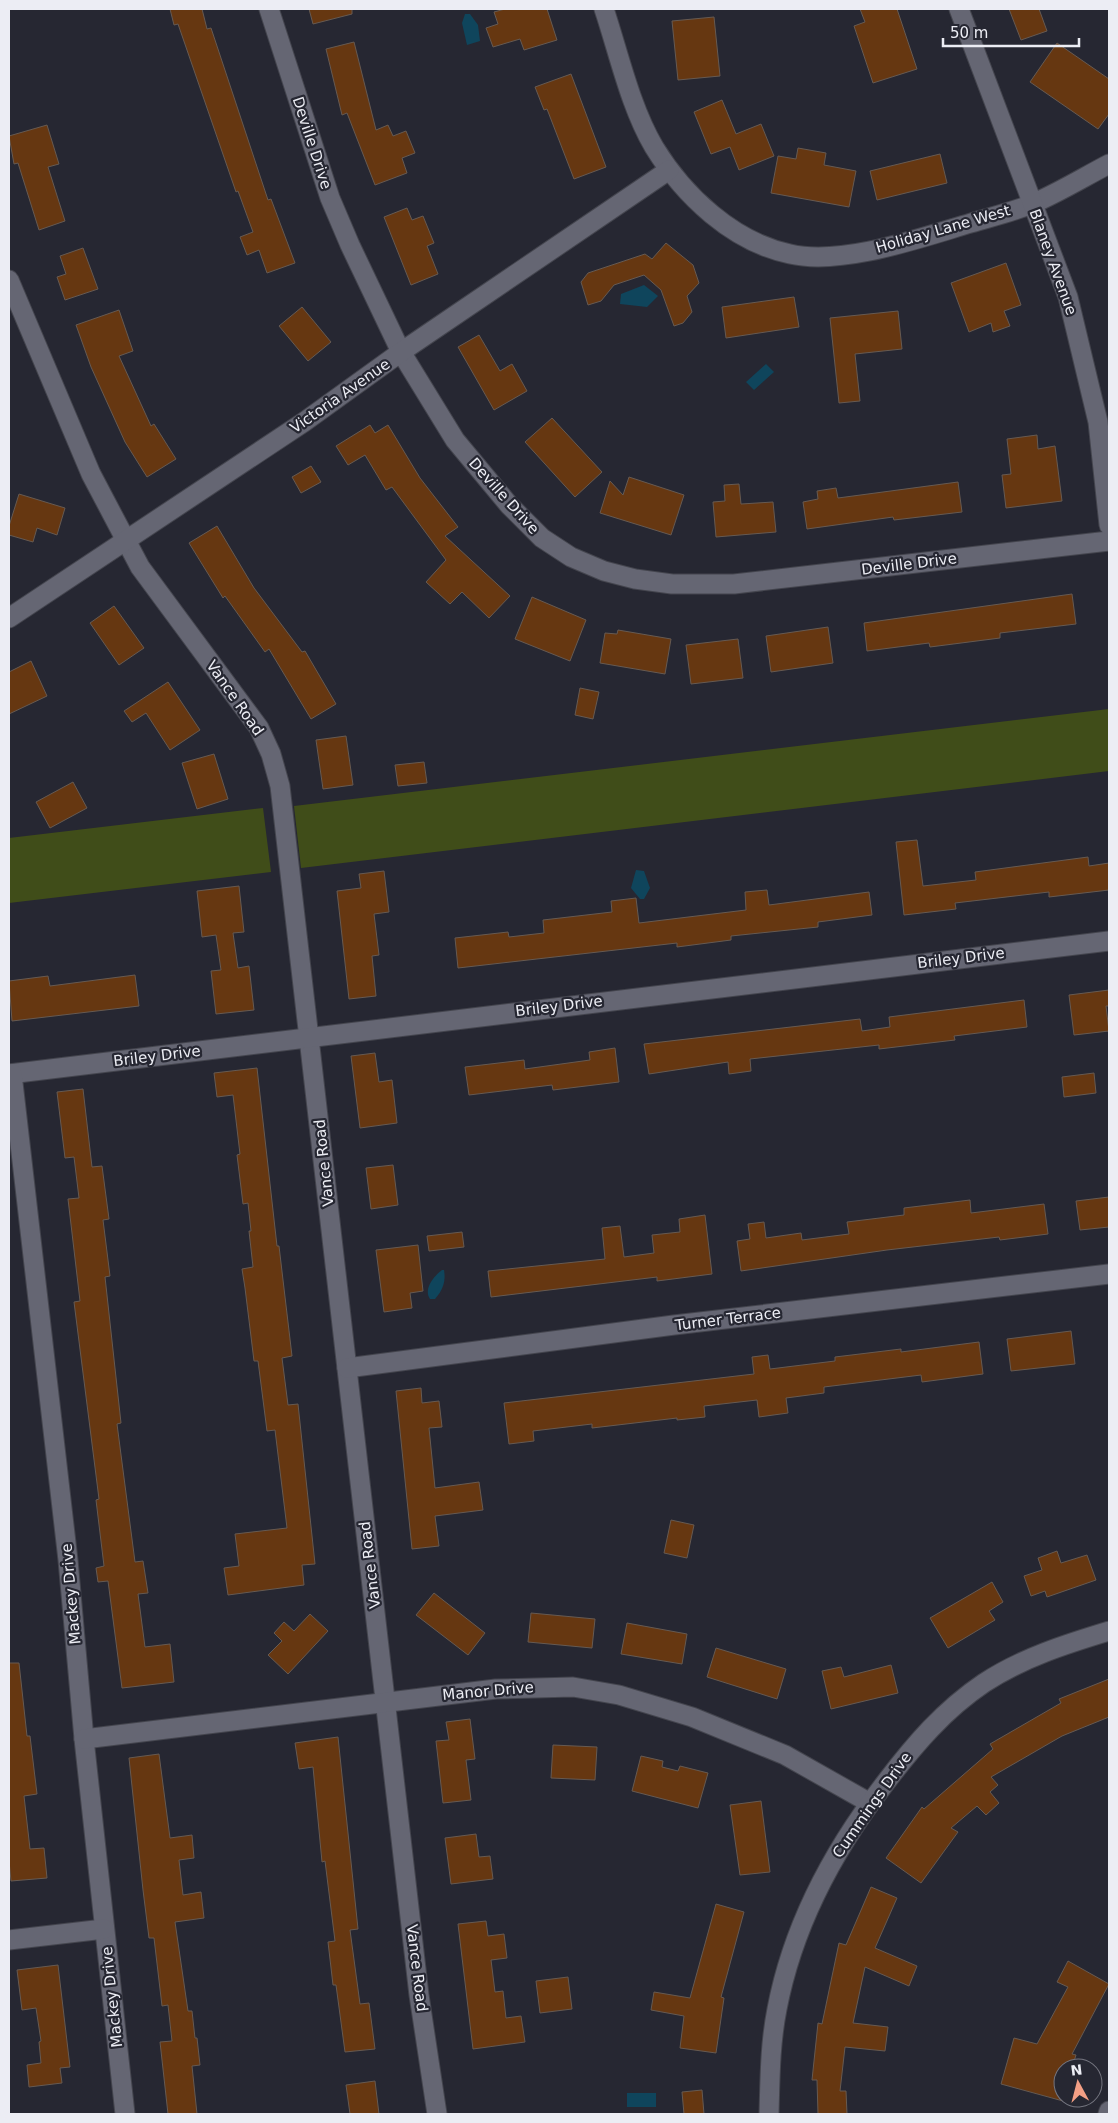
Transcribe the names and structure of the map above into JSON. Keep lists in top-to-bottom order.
{
  "streets": {
    "street": [
      "Deville Drive",
      "Holiday Lane West",
      "Blaney Avenue",
      "Victoria Avenue",
      "Vance Road",
      "Briley Drive",
      "Turner Terrace",
      "Mackey Drive",
      "Manor Drive",
      "Cummings Drive"
    ]
  },
  "crossings": [
    ["Deville Drive", "Victoria Avenue"],
    ["Holiday Lane West", "Blaney Avenue"],
    ["Holiday Lane West", "Victoria Avenue"],
    ["Victoria Avenue", "Vance Road"],
    ["Vance Road", "Briley Drive"],
    ["Vance Road", "Turner Terrace"],
    ["Vance Road", "Manor Drive"],
    ["Briley Drive", "Mackey Drive"],
    ["Mackey Drive", "Manor Drive"],
    ["Manor Drive", "Cummings Drive"]
  ],
  "scale_bar": "50 m",
  "north": "top"
}
